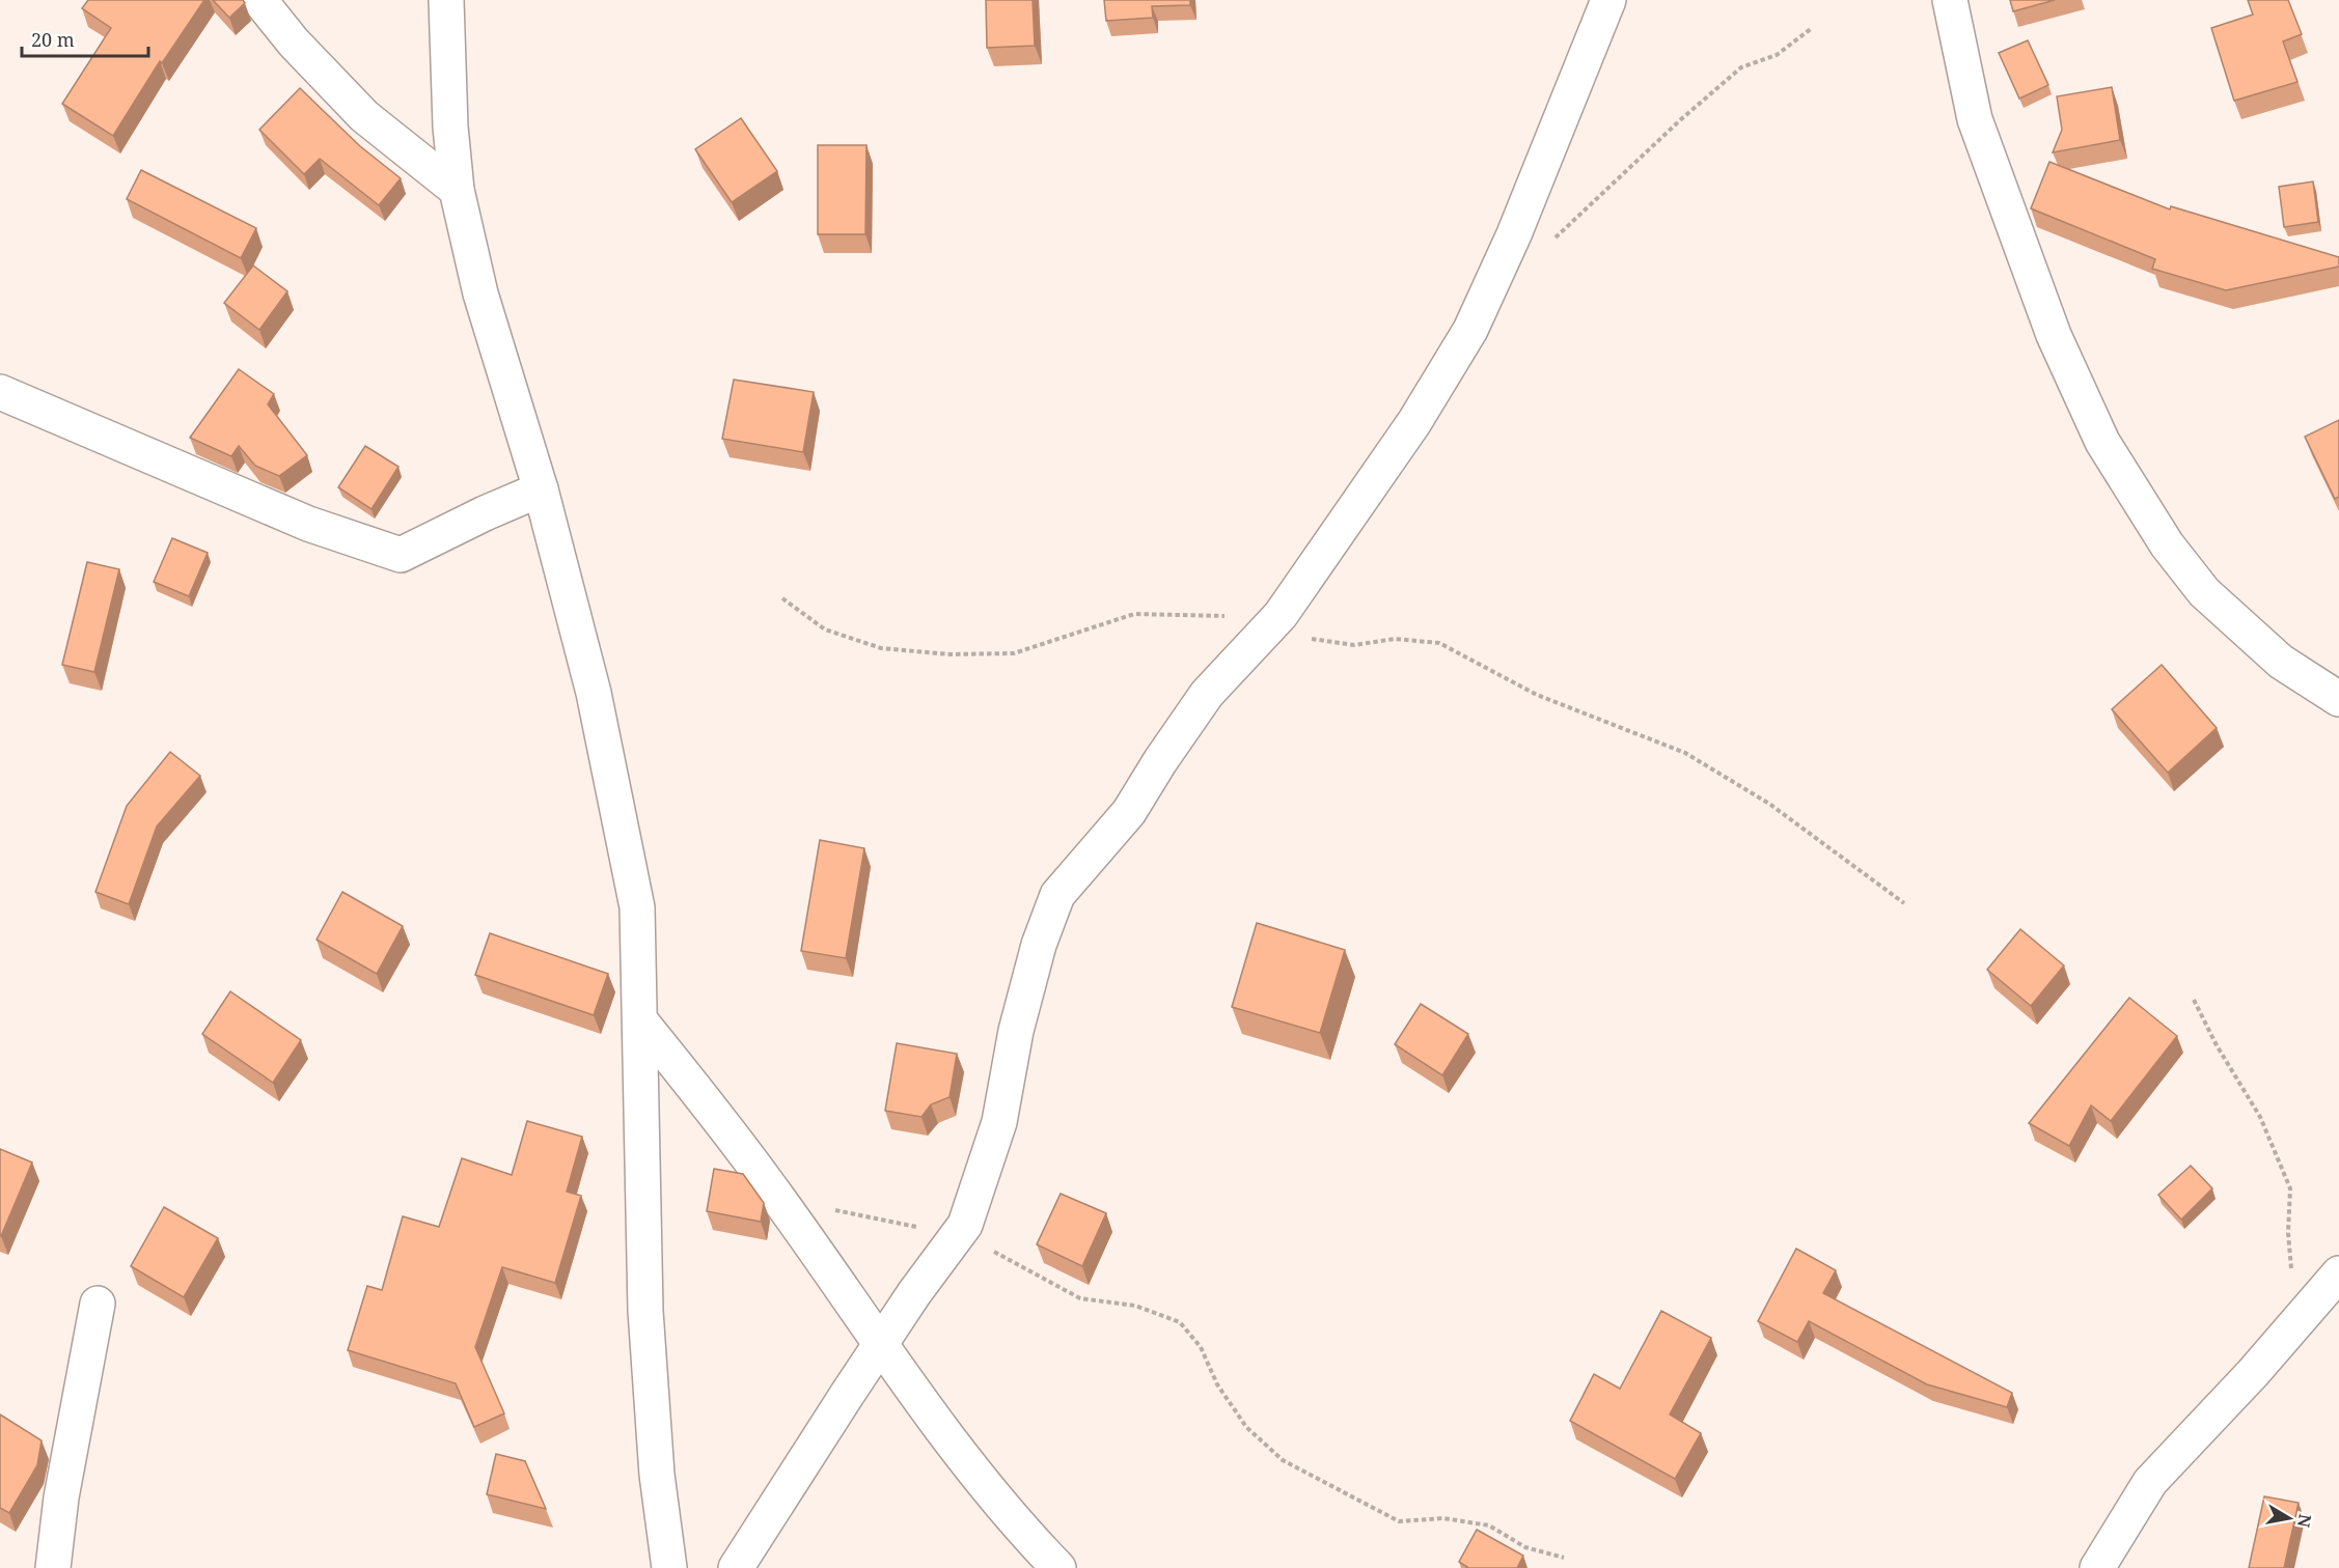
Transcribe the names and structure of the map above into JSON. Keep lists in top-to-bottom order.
{
  "scale_bar": "20 m",
  "north": "right"
}
